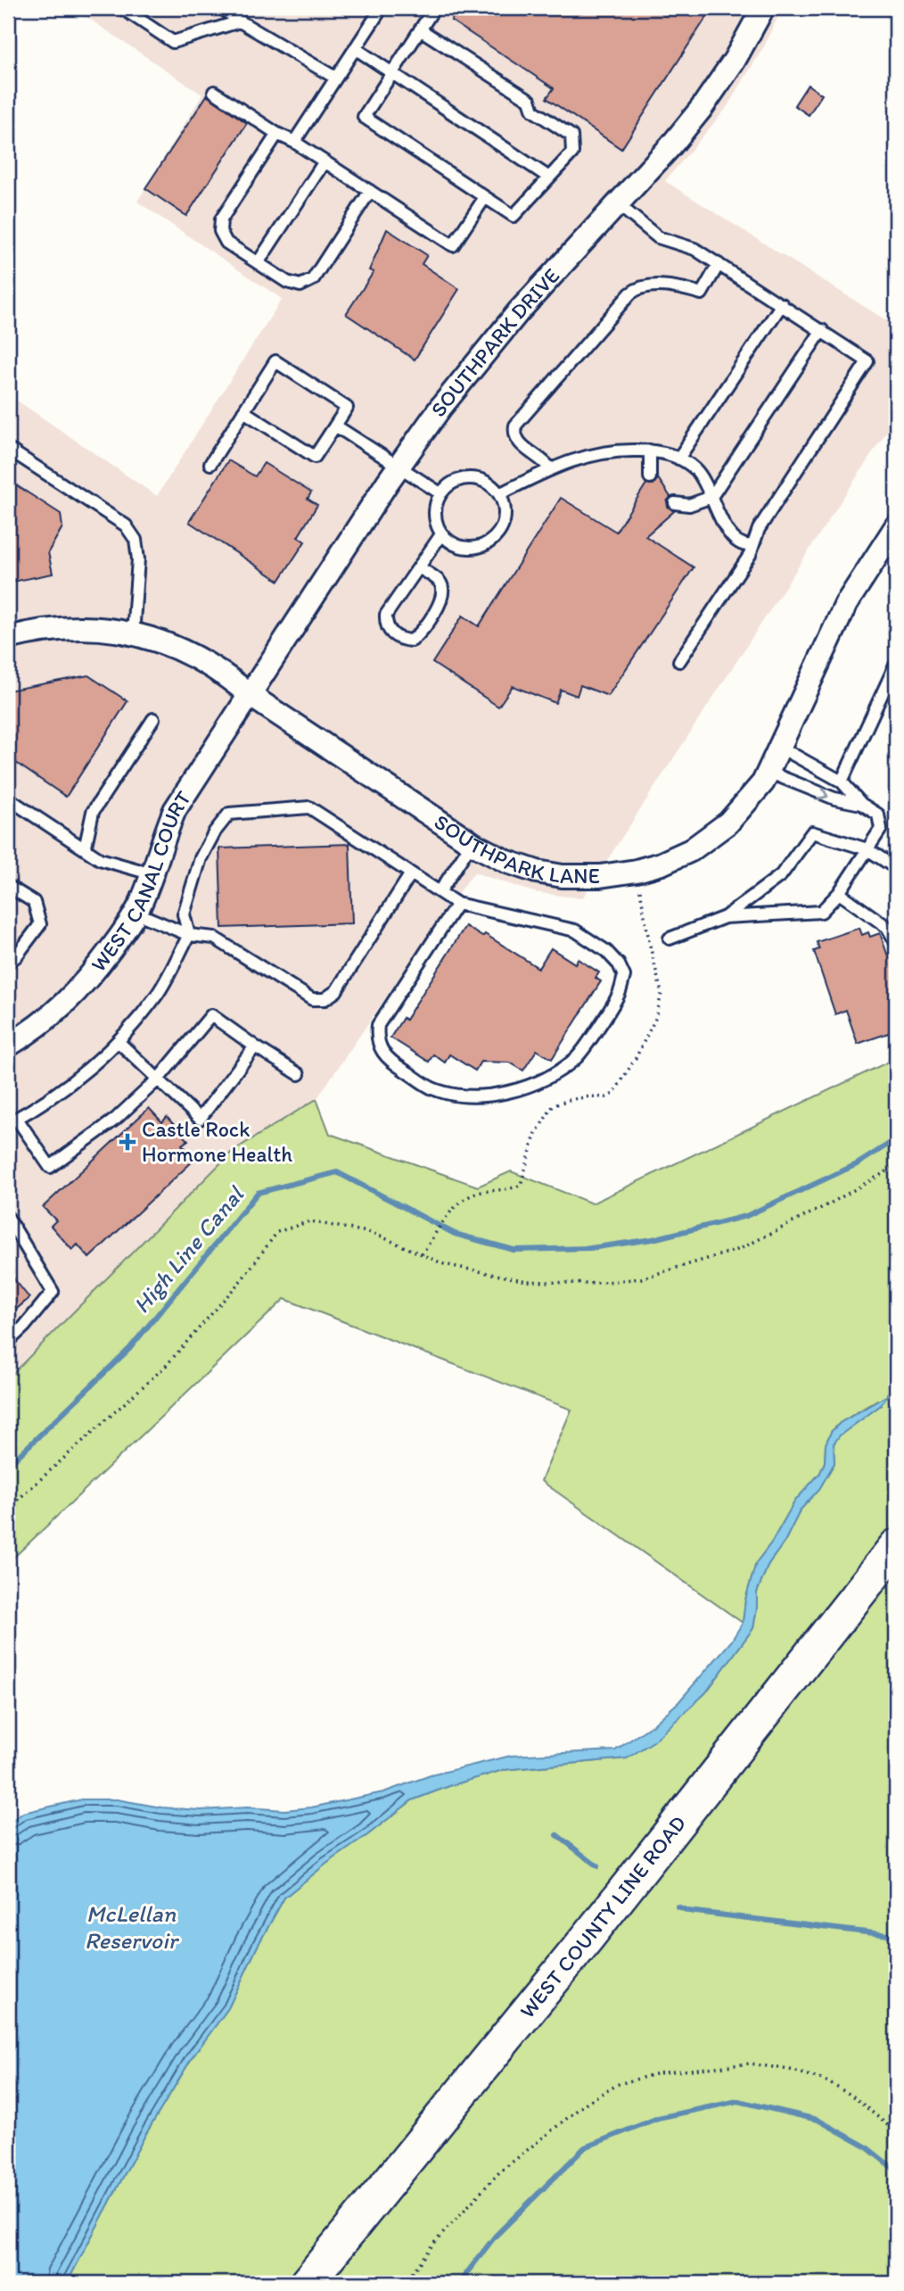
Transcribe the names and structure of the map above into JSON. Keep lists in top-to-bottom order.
{
  "streets": {
    "main road": ["WEST COUNTY LINE ROAD"],
    "street": ["SOUTHPARK DRIVE", "SOUTHPARK LANE", "WEST CANAL COURT"]
  },
  "crossings": [
    ["SOUTHPARK DRIVE", "SOUTHPARK LANE"],
    ["SOUTHPARK DRIVE", "WEST CANAL COURT"],
    ["SOUTHPARK LANE", "WEST CANAL COURT"]
  ],
  "water": ["High Line Canal", "McLellan Reservoir"],
  "places": {
    "health": ["Castle Rock Hormone Health"]
  }
}
